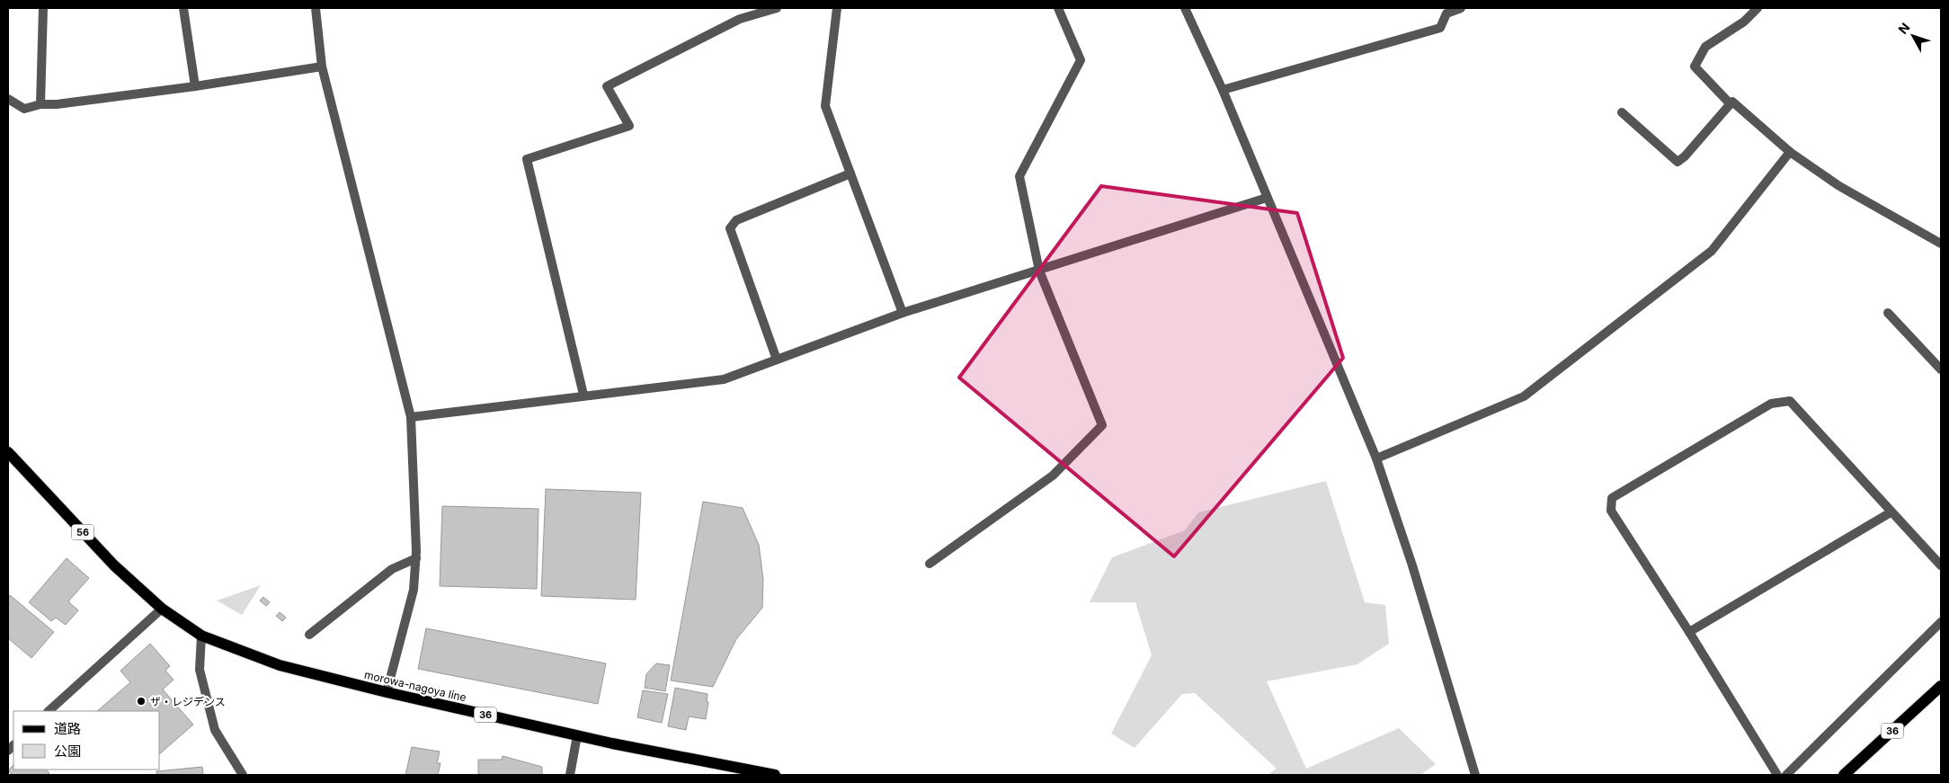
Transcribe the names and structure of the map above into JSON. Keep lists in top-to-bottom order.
{
  "streets": {
    "main road": ["56", "morowa-nagoya line", "36"]
  },
  "crossings": [
    ["56", "morowa-nagoya line"]
  ],
  "places": ["ザ・レジデンス"],
  "legend": ["道路", "公園"],
  "north": "top left"
}
